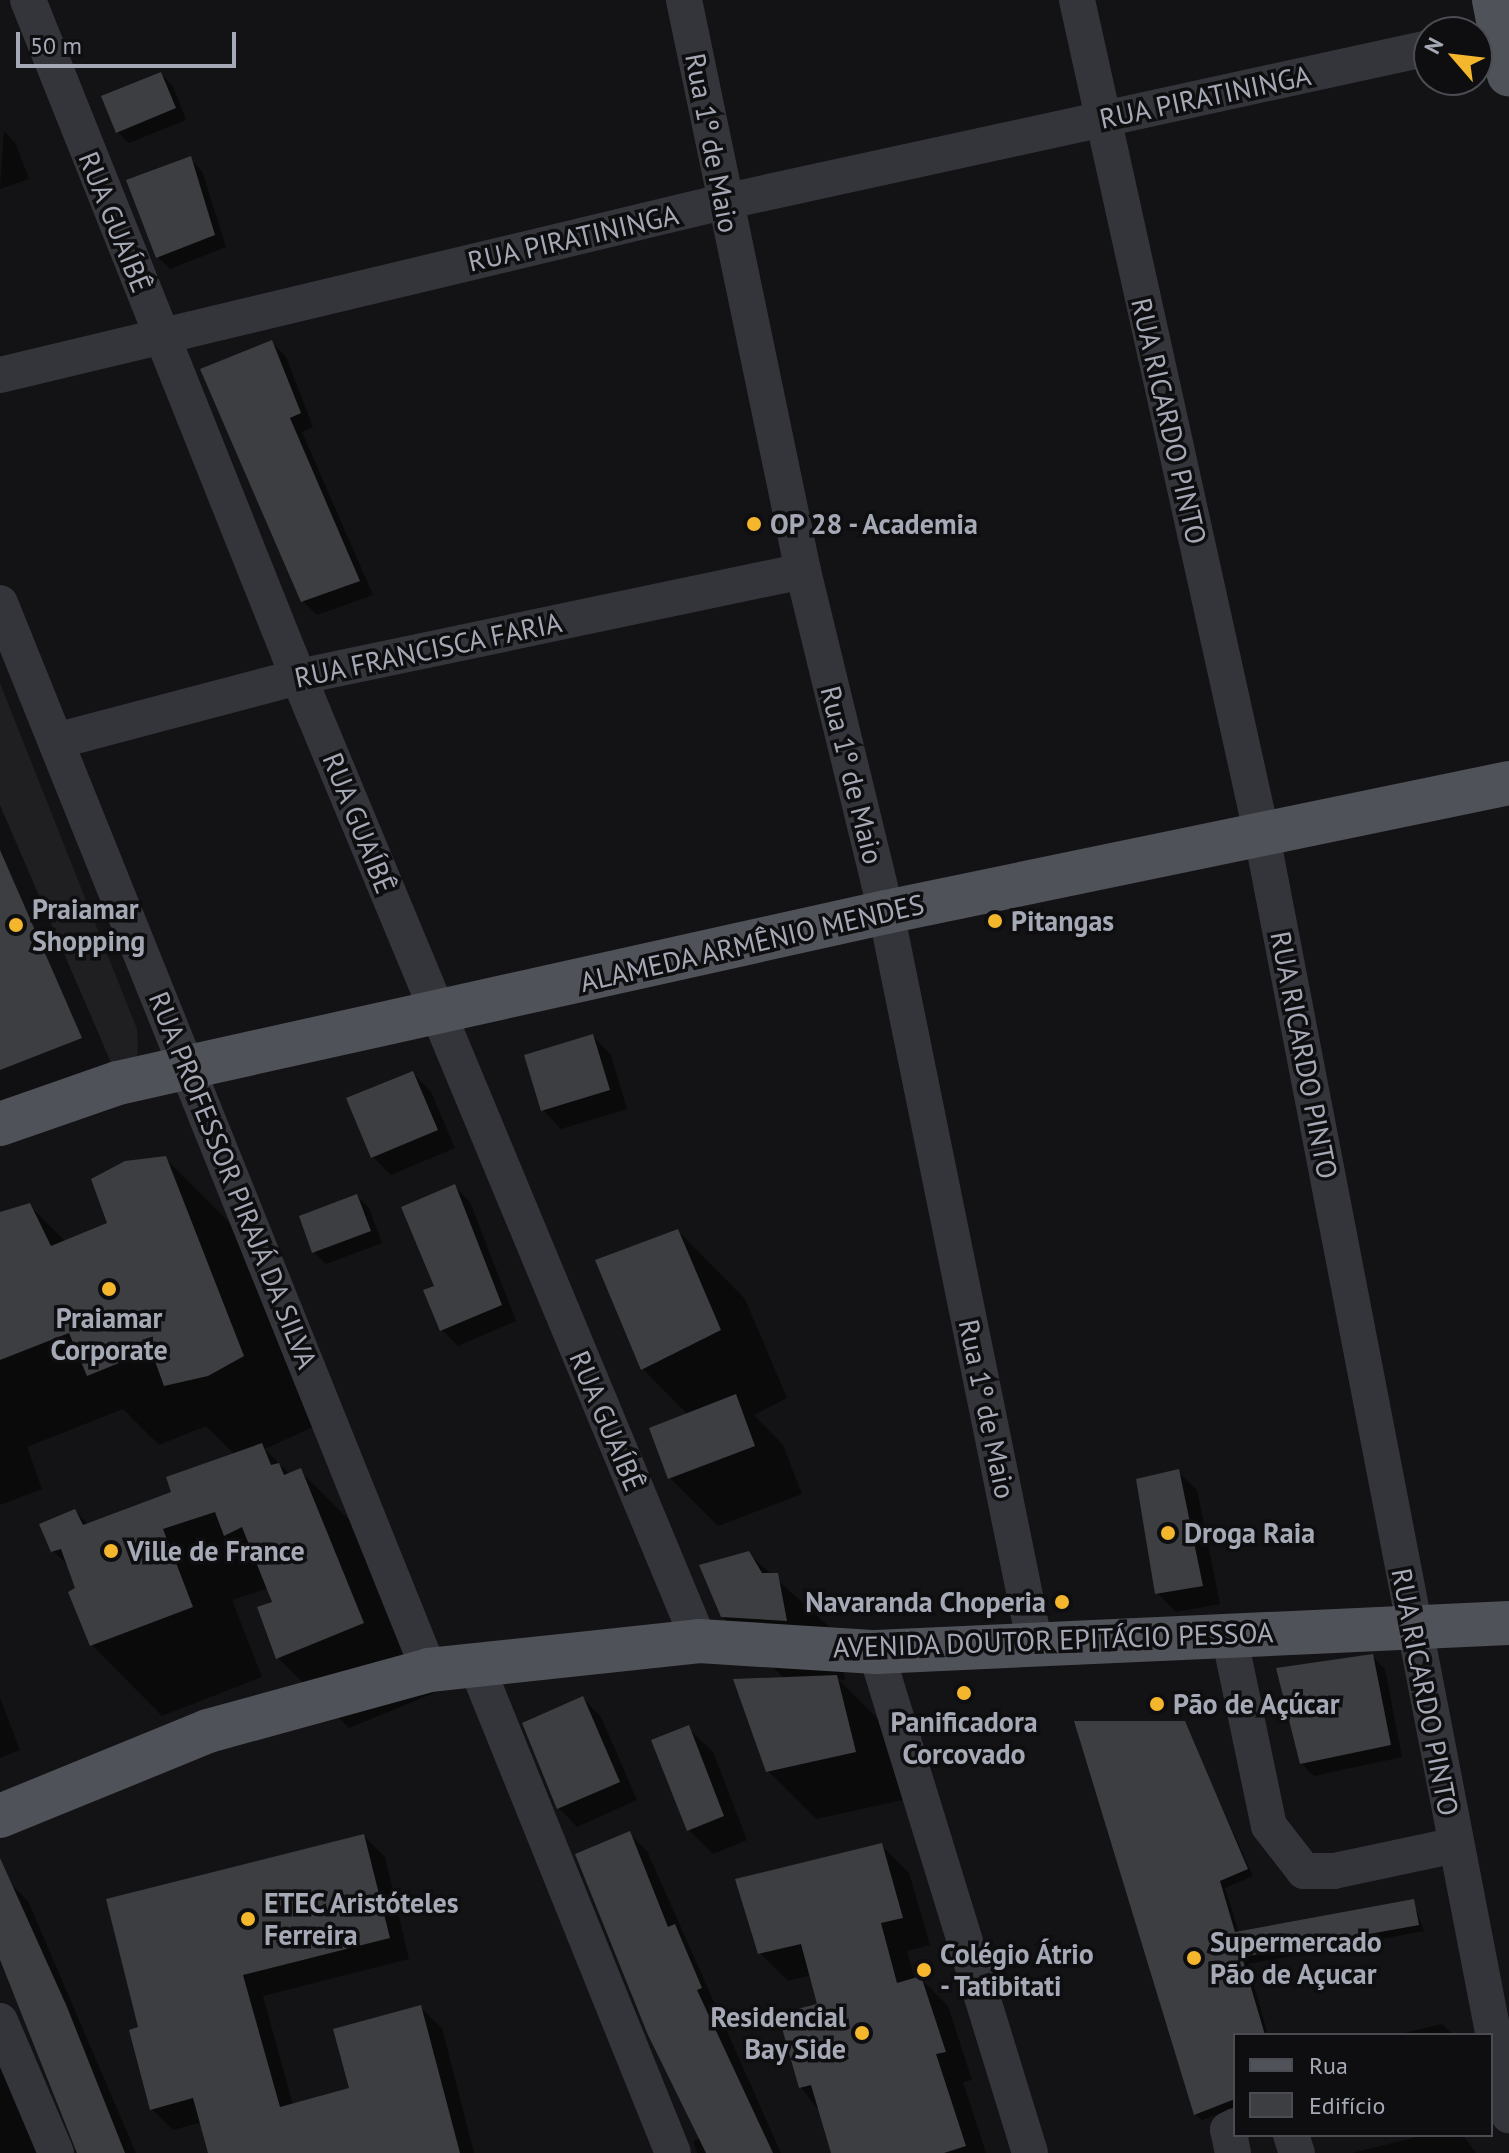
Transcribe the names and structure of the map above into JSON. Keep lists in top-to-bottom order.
{
  "streets": {
    "main road": ["ALAMEDA ARMÊNIO MENDES", "AVENIDA DOUTOR EPITÁCIO PESSOA"],
    "street": [
      "RUA PIRATININGA",
      "Rua 1º de Maio",
      "RUA GUAÍBÊ",
      "RUA RICARDO PINTO",
      "RUA FRANCISCA FARIA",
      "RUA PROFESSOR PIRAJÁ DA SILVA"
    ]
  },
  "crossings": [
    ["RUA PIRATININGA", "Rua 1º de Maio"],
    ["RUA PIRATININGA", "RUA GUAÍBÊ"],
    ["RUA PIRATININGA", "RUA RICARDO PINTO"],
    ["Rua 1º de Maio", "RUA FRANCISCA FARIA"],
    ["Rua 1º de Maio", "ALAMEDA ARMÊNIO MENDES"],
    ["Rua 1º de Maio", "AVENIDA DOUTOR EPITÁCIO PESSOA"],
    ["RUA GUAÍBÊ", "RUA FRANCISCA FARIA"],
    ["RUA GUAÍBÊ", "ALAMEDA ARMÊNIO MENDES"],
    ["RUA GUAÍBÊ", "AVENIDA DOUTOR EPITÁCIO PESSOA"],
    ["RUA RICARDO PINTO", "ALAMEDA ARMÊNIO MENDES"],
    ["RUA RICARDO PINTO", "AVENIDA DOUTOR EPITÁCIO PESSOA"],
    ["RUA FRANCISCA FARIA", "RUA PROFESSOR PIRAJÁ DA SILVA"],
    ["ALAMEDA ARMÊNIO MENDES", "RUA PROFESSOR PIRAJÁ DA SILVA"],
    ["RUA PROFESSOR PIRAJÁ DA SILVA", "AVENIDA DOUTOR EPITÁCIO PESSOA"]
  ],
  "places": [
    "OP 28 - Academia",
    "Pitangas",
    "Praiamar Shopping",
    "Praiamar Corporate",
    "Droga Raia",
    "Ville de France",
    "Navaranda Choperia",
    "Panificadora Corcovado",
    "Pão de Açúcar",
    "ETEC Aristóteles Ferreira",
    "Supermercado Pão de Açucar",
    "Colégio Átrio - Tatibitati",
    "Residencial Bay Side"
  ],
  "legend": ["Rua", "Edifício"],
  "scale_bar": "50 m",
  "north": "top left"
}
